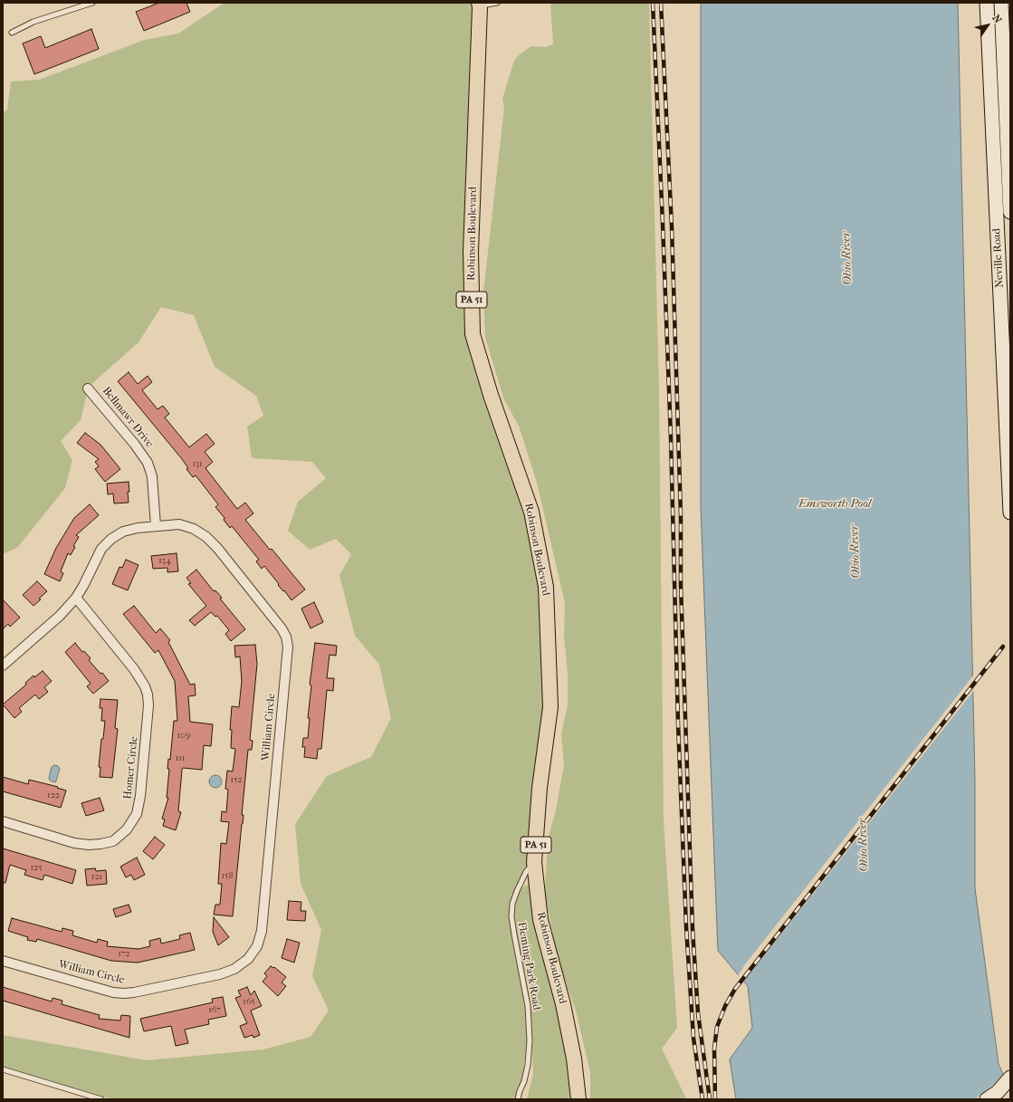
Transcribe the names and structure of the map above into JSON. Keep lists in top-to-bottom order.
{
  "streets": {
    "main road": ["Robinson Boulevard", "Neville Road", "PA 51"],
    "street": ["Bellmawr Drive", "William Circle", "Homer Circle"],
    "lane": ["Fleming Park Road"]
  },
  "crossings": [
    ["Robinson Boulevard", "Fleming Park Road"],
    ["Bellmawr Drive", "William Circle"],
    ["William Circle", "Homer Circle"]
  ],
  "water": ["Ohio River", "Emsworth Pool"],
  "house_numbers": [
    "131",
    "134",
    "109",
    "111",
    "152",
    "122",
    "125",
    "158",
    "121",
    "172",
    "165",
    "167"
  ],
  "north": "top right"
}
